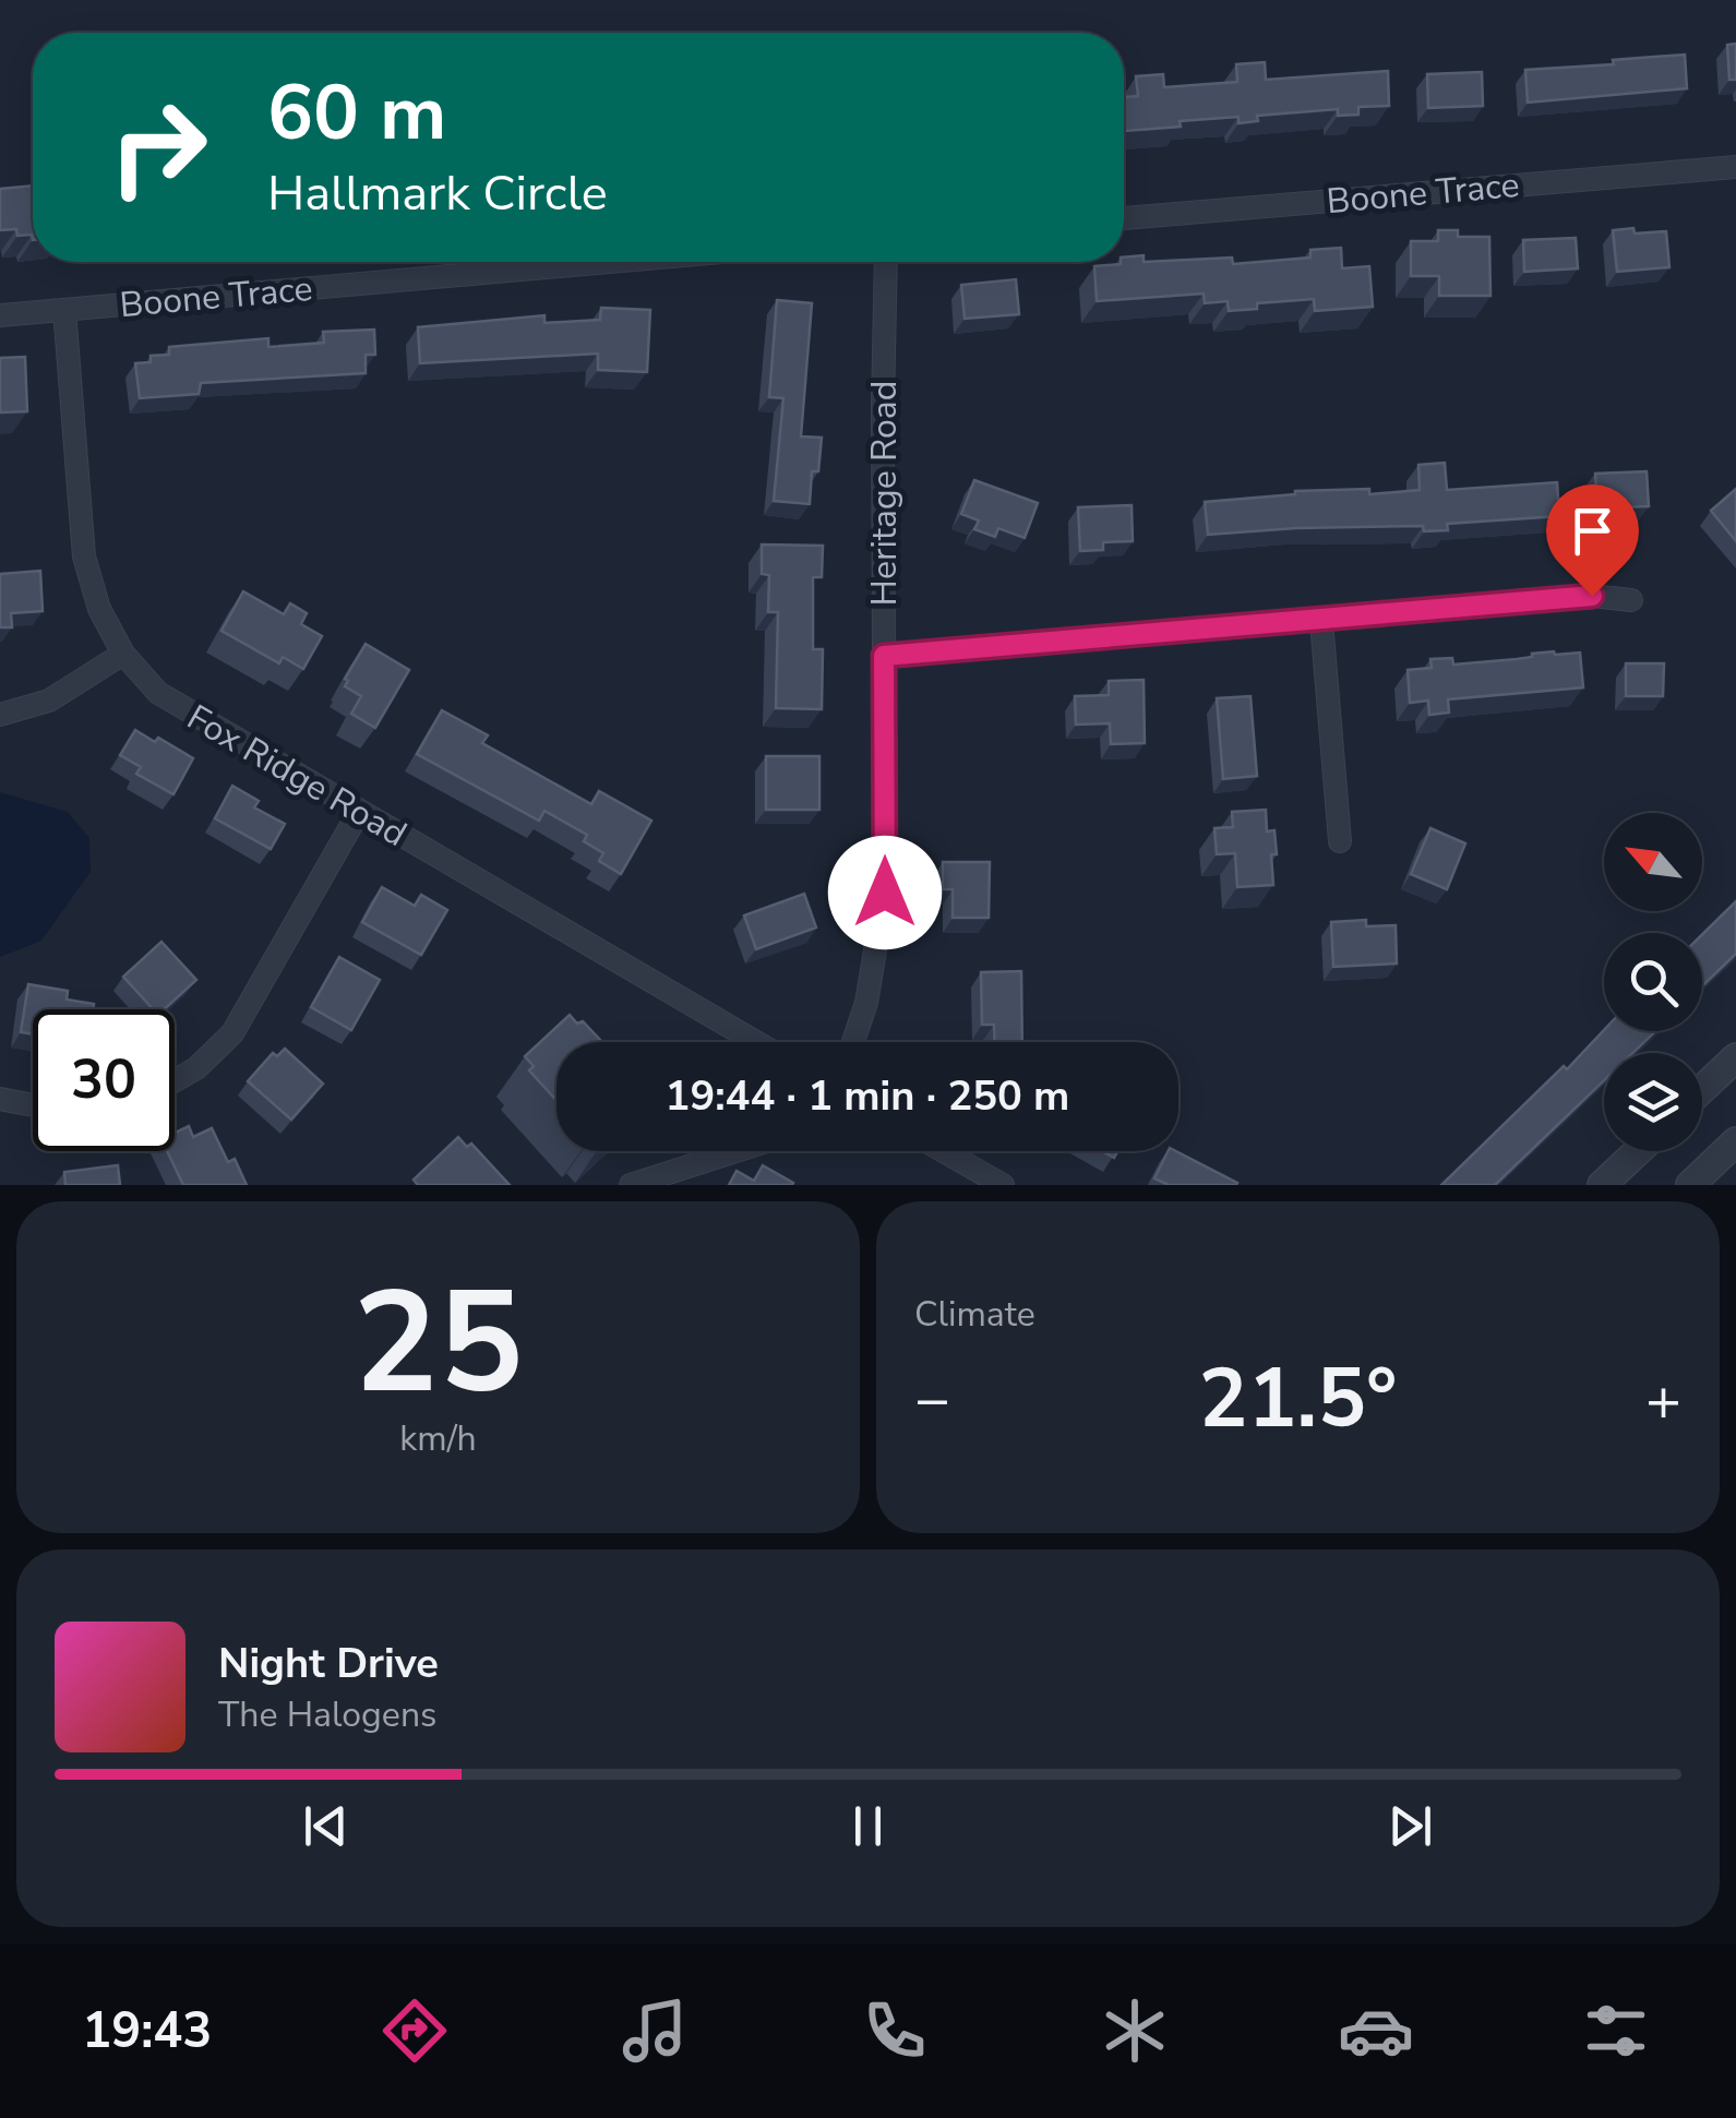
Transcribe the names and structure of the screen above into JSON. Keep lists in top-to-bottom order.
{
  "streets": {
    "street": ["Boone Trace", "Heritage Road", "Fox Ridge Road"]
  },
  "crossings": [
    ["Boone Trace", "Fox Ridge Road"]
  ],
  "north": "top left",
  "page": {
    "turn": ["60 m", "Hallmark Circle"],
    "limit": "30",
    "trip": "19:44 · 1 min · 250 m",
    "tile": [
      ["25", "km/h"],
      "Climate"
    ],
    "heat": ["−", "21.5°", "+"],
    "song": ["Night Drive", "The Halogens"],
    "tabs": "19:43"
  }
}
